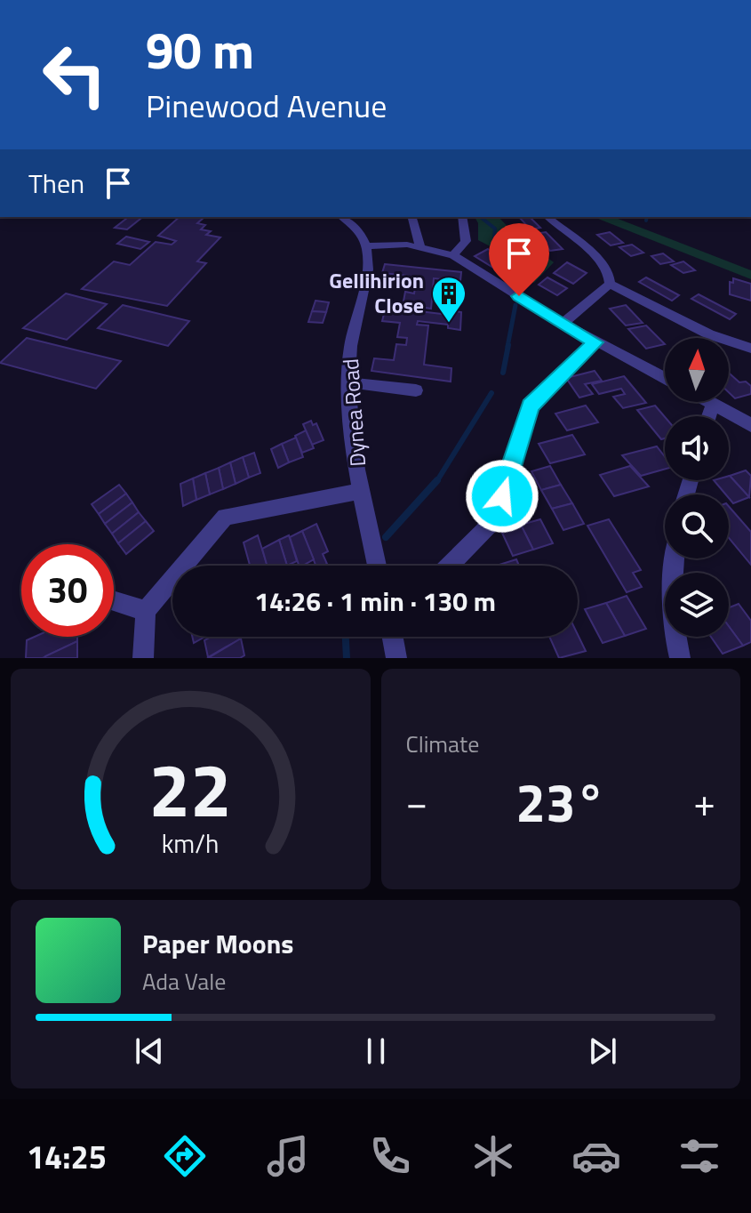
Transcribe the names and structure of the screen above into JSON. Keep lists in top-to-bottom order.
{
  "streets": {
    "street": ["Dynea Road"]
  },
  "places": {
    "building": ["Gellihirion Close"]
  },
  "north": "top",
  "page": {
    "turn": ["90 m", "Pinewood Avenue"],
    "then": "Then",
    "limit": "30",
    "trip": "14:26 · 1 min · 130 m",
    "tile": "Climate",
    "heat": ["−", "23°", "+"],
    "song": ["Paper Moons", "Ada Vale"],
    "tabs": "14:25",
    "gauge": ["22", "km/h"]
  }
}
